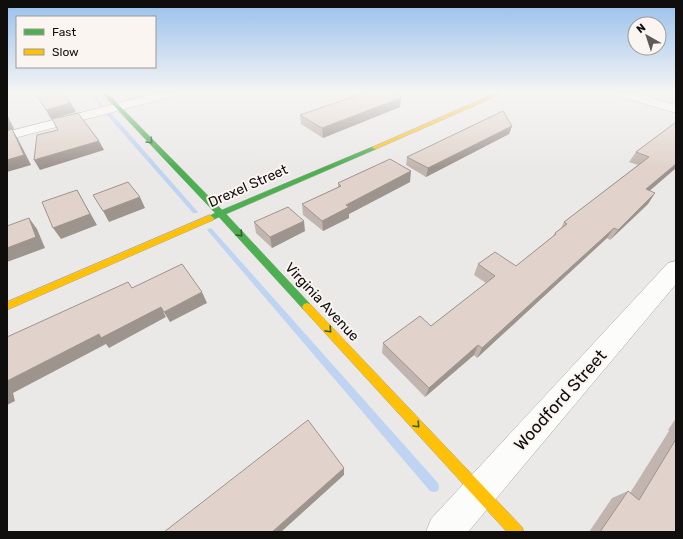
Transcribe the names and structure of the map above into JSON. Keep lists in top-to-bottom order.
{
  "streets": {
    "street": ["Drexel Street", "Virginia Avenue", "Woodford Street"]
  },
  "crossings": [
    ["Drexel Street", "Virginia Avenue"],
    ["Virginia Avenue", "Woodford Street"]
  ],
  "one_way": ["Virginia Avenue"],
  "legend": ["Fast", "Slow"],
  "north": "top left"
}
